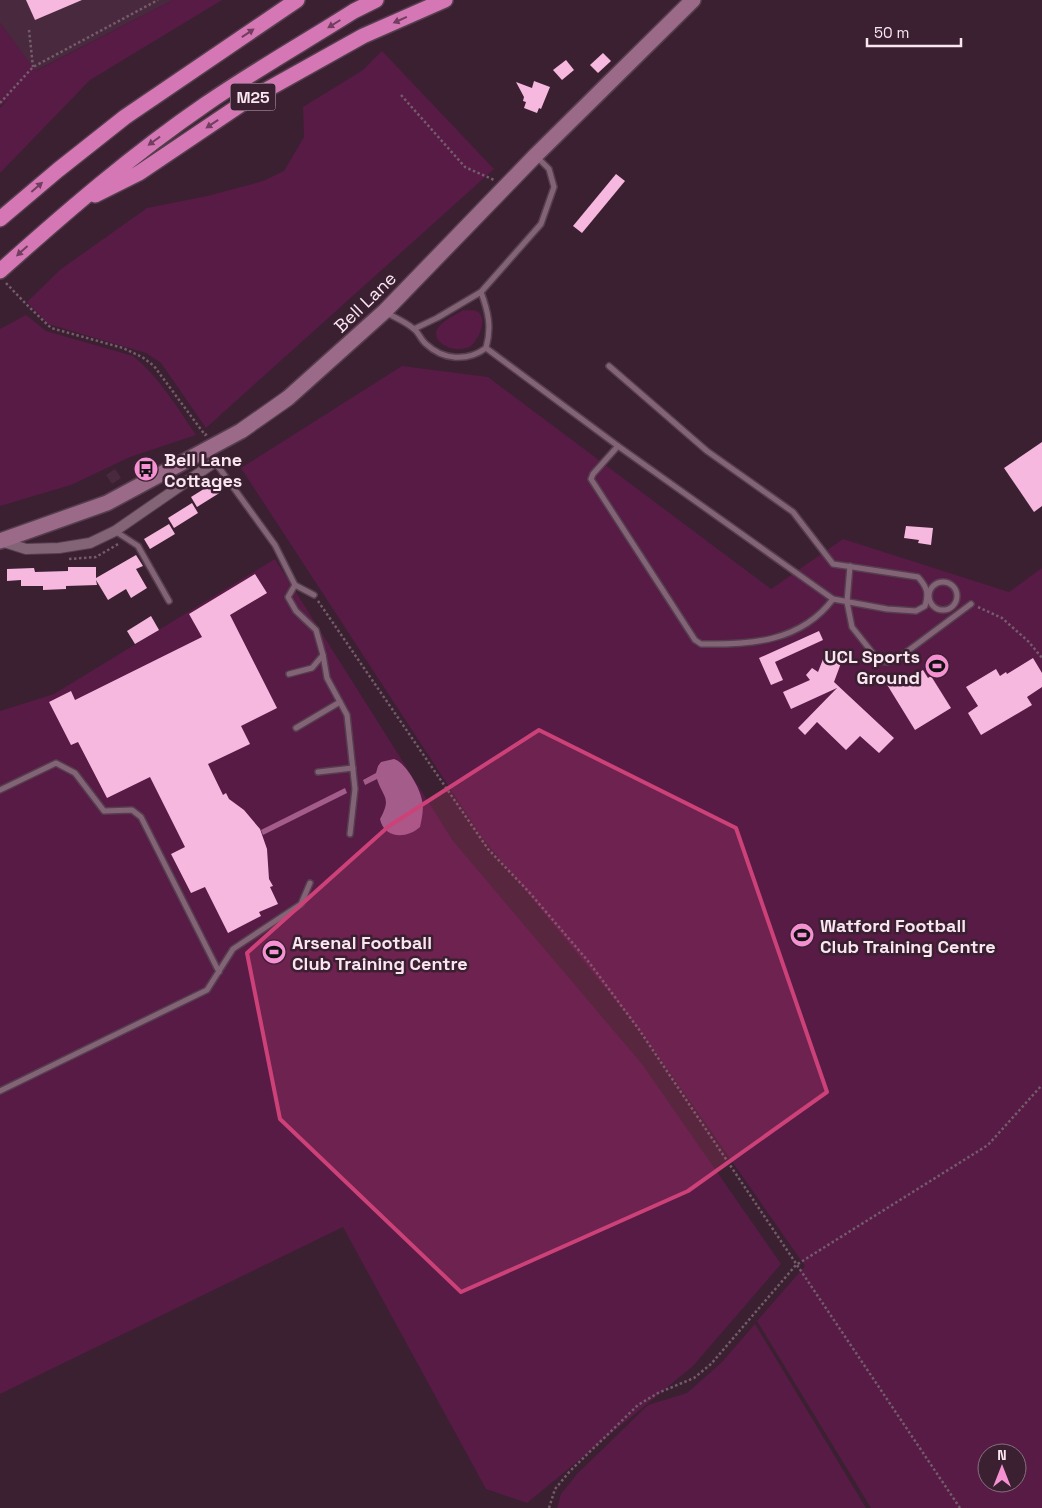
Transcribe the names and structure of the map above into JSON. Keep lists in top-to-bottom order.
{
  "streets": {
    "highway": ["M25"],
    "main road": ["Bell Lane"]
  },
  "places": {
    "bus stop": ["Bell Lane Cottages"],
    "sports": ["UCL Sports Ground", "Watford Football Club Training Centre", "Arsenal Football Club Training Centre"]
  },
  "scale_bar": "50 m",
  "north": "top"
}
